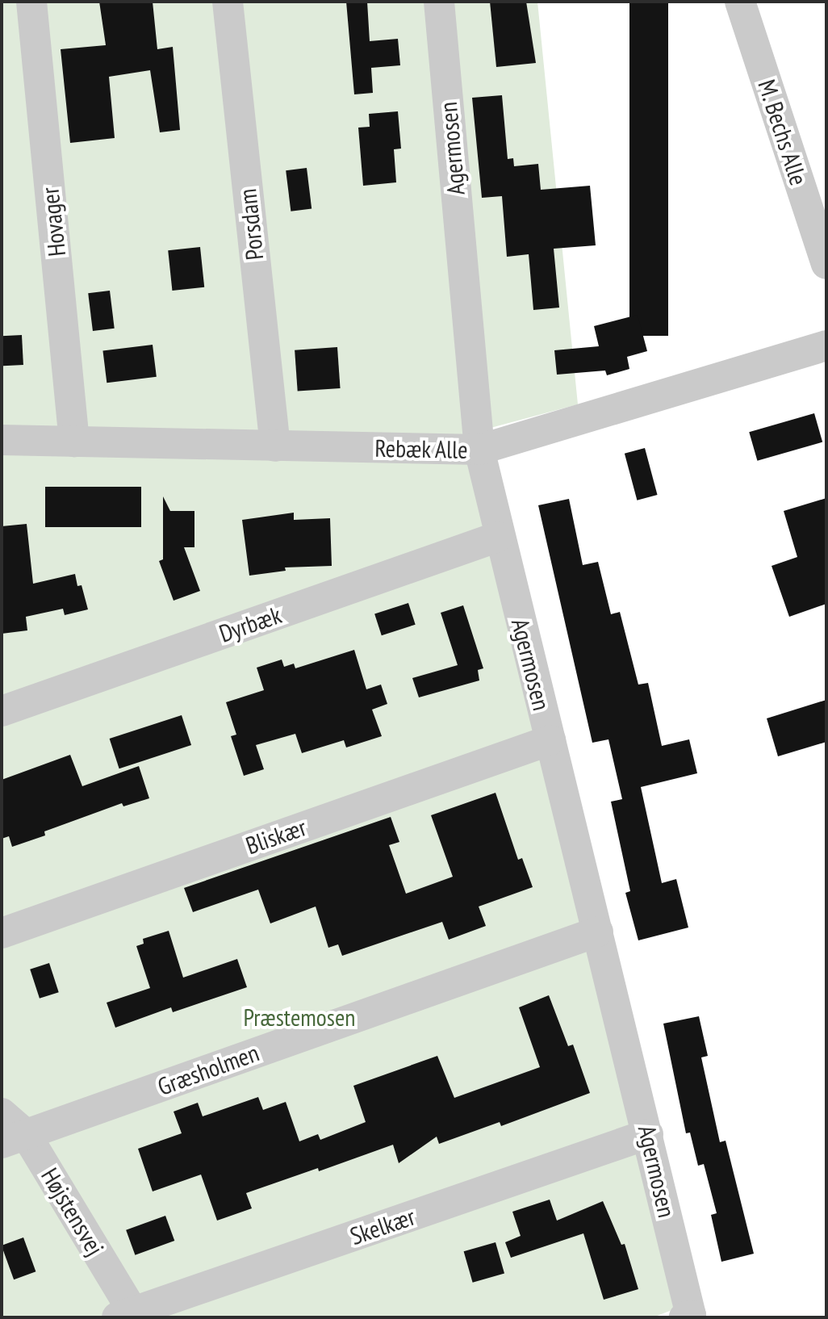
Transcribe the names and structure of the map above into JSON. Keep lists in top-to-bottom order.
{
  "streets": {
    "street": [
      "M. Bechs Alle",
      "Agermosen",
      "Hovager",
      "Porsdam",
      "Rebæk Alle",
      "Dyrbæk",
      "Bliskær",
      "Græsholmen",
      "Højstensvej",
      "Skelkær"
    ]
  },
  "crossings": [
    ["Agermosen", "Rebæk Alle"],
    ["Agermosen", "Dyrbæk"],
    ["Agermosen", "Bliskær"],
    ["Agermosen", "Græsholmen"],
    ["Agermosen", "Skelkær"],
    ["Hovager", "Rebæk Alle"],
    ["Porsdam", "Rebæk Alle"],
    ["Græsholmen", "Højstensvej"],
    ["Højstensvej", "Skelkær"]
  ],
  "parks": ["Præstemosen"]
}
